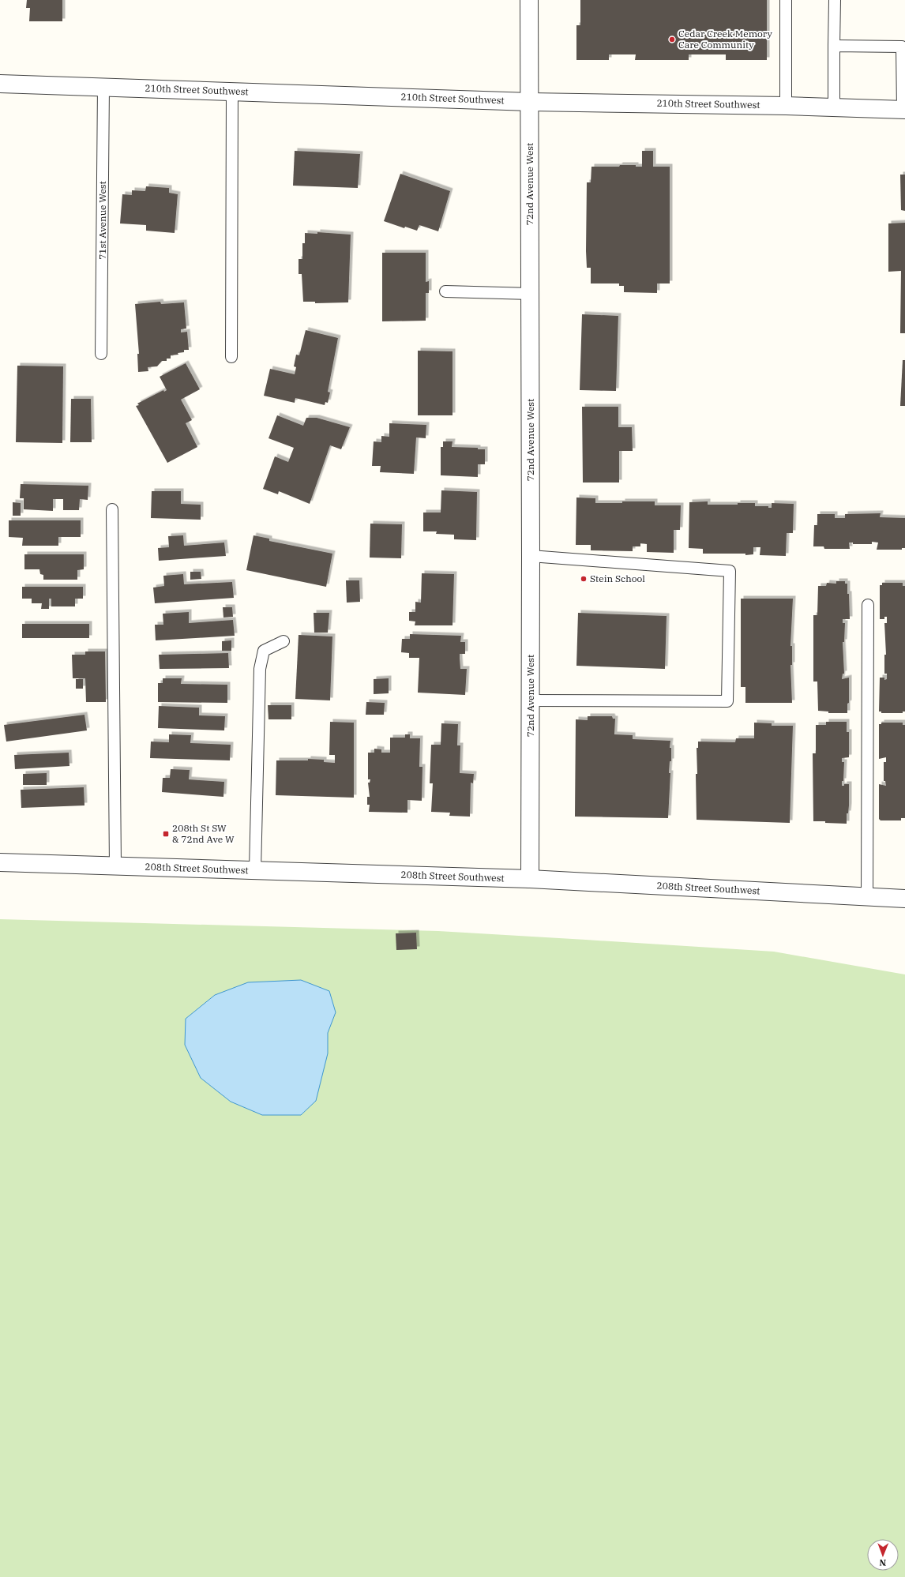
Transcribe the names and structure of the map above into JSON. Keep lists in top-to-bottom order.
{
  "streets": {
    "street": ["210th Street Southwest", "72nd Avenue West", "208th Street Southwest"],
    "lane": ["71st Avenue West"]
  },
  "crossings": [
    ["210th Street Southwest", "72nd Avenue West"],
    ["210th Street Southwest", "71st Avenue West"],
    ["72nd Avenue West", "208th Street Southwest"]
  ],
  "places": {
    "other": ["Cedar Creek Memory Care Community", "Stein School"],
    "transit": ["208th St SW & 72nd Ave W"]
  },
  "north": "bottom"
}
